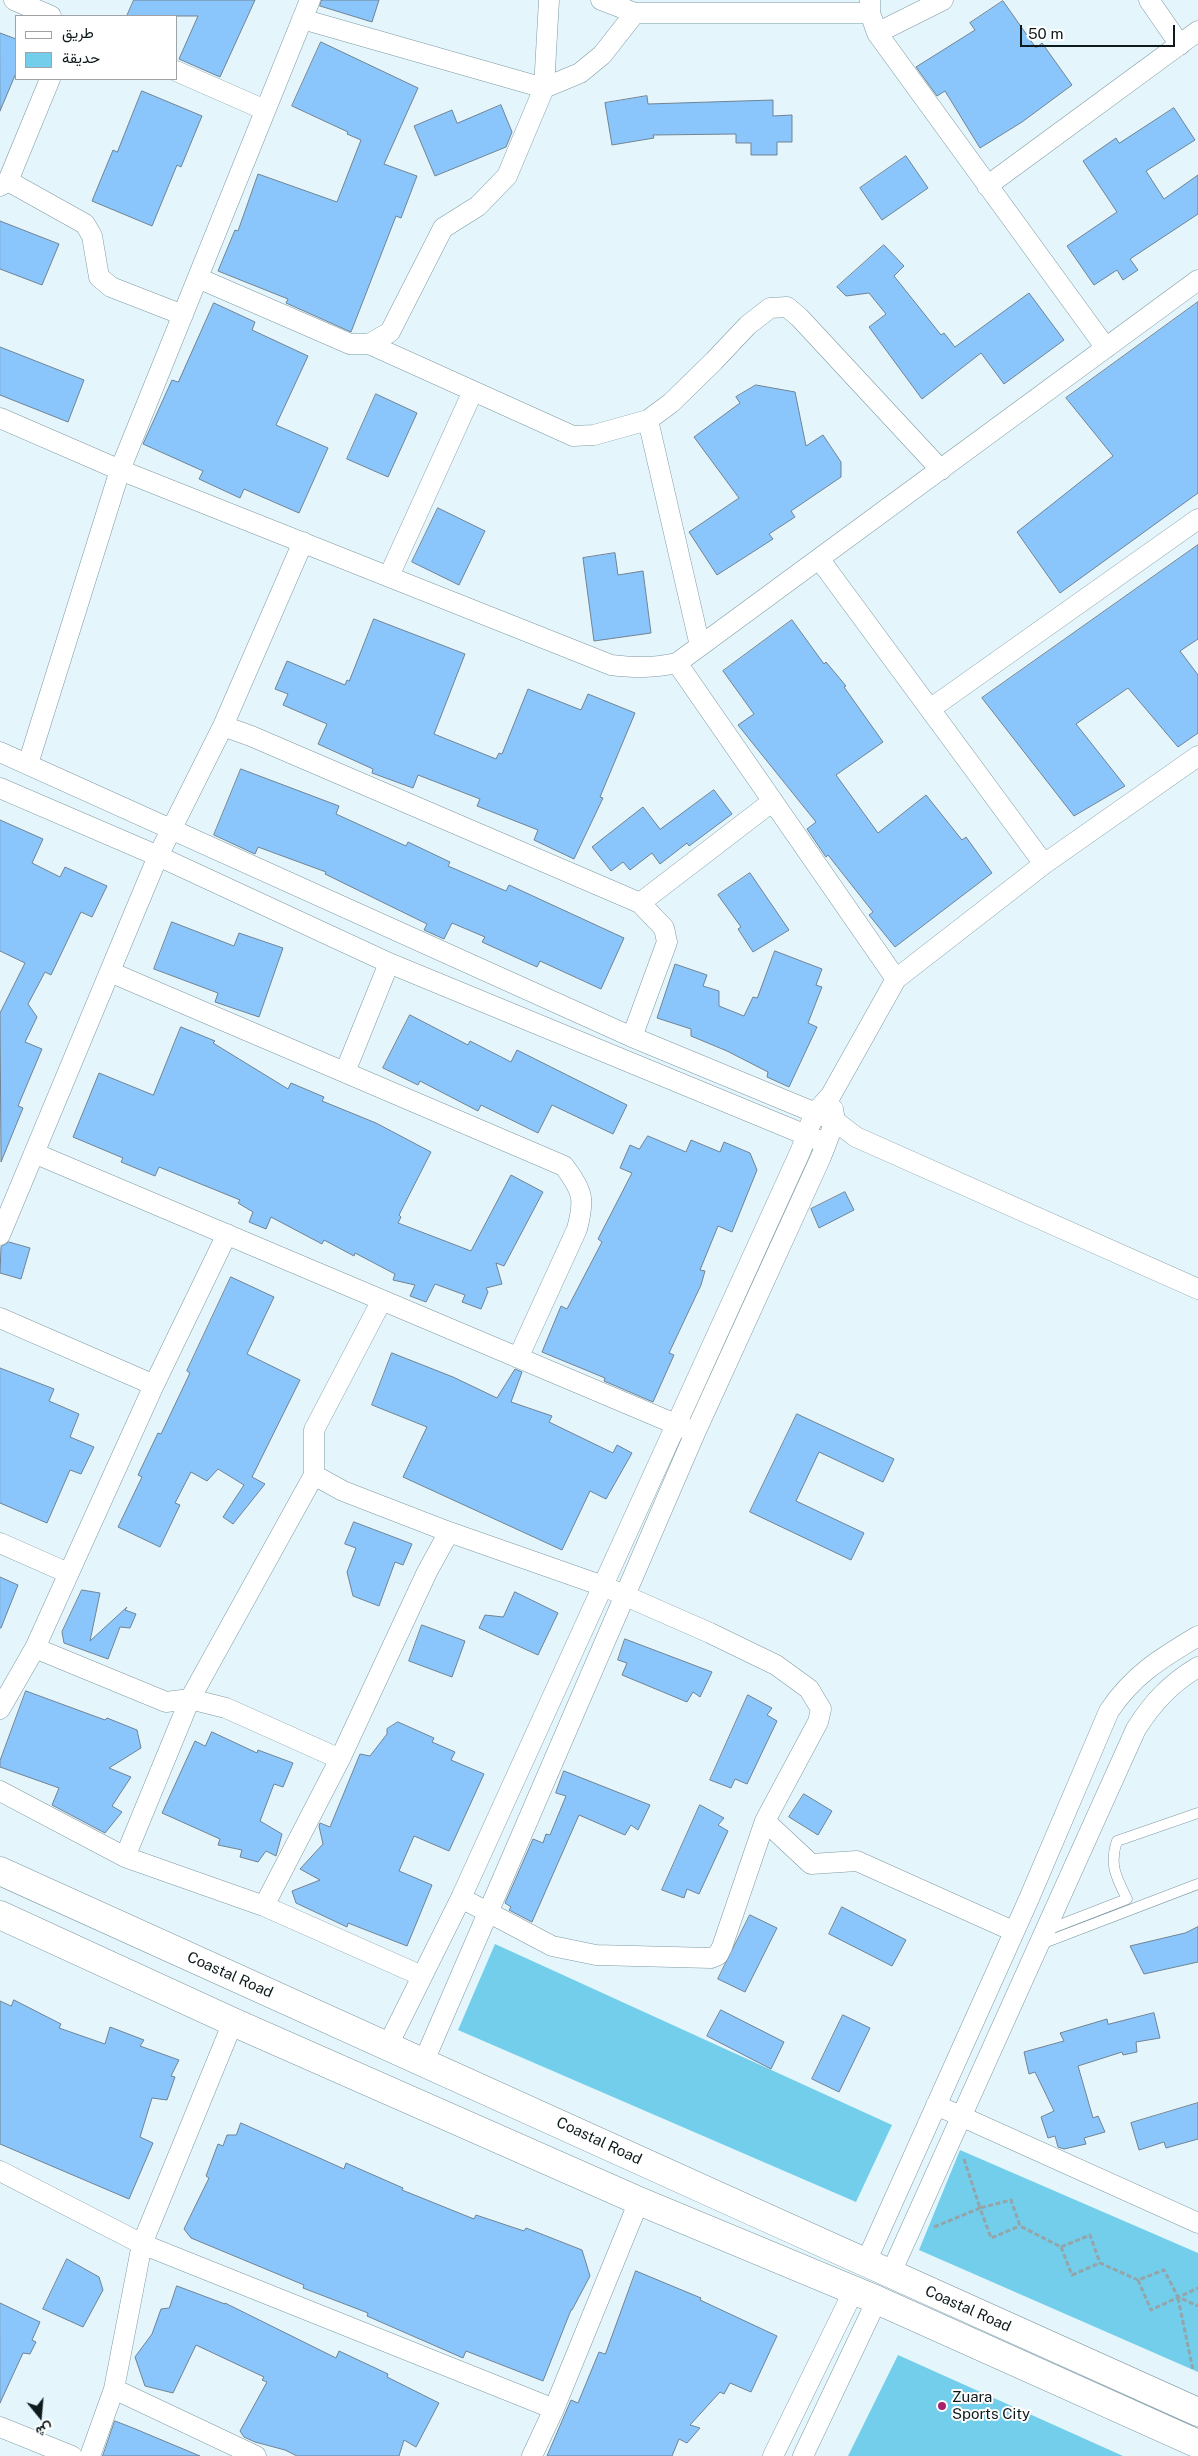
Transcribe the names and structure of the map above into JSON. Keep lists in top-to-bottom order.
{
  "streets": {
    "highway": ["Coastal Road"]
  },
  "places": ["Zuara Sports City"],
  "legend": ["طريق", "حديقة"],
  "scale_bar": "50 m",
  "north": "bottom"
}
